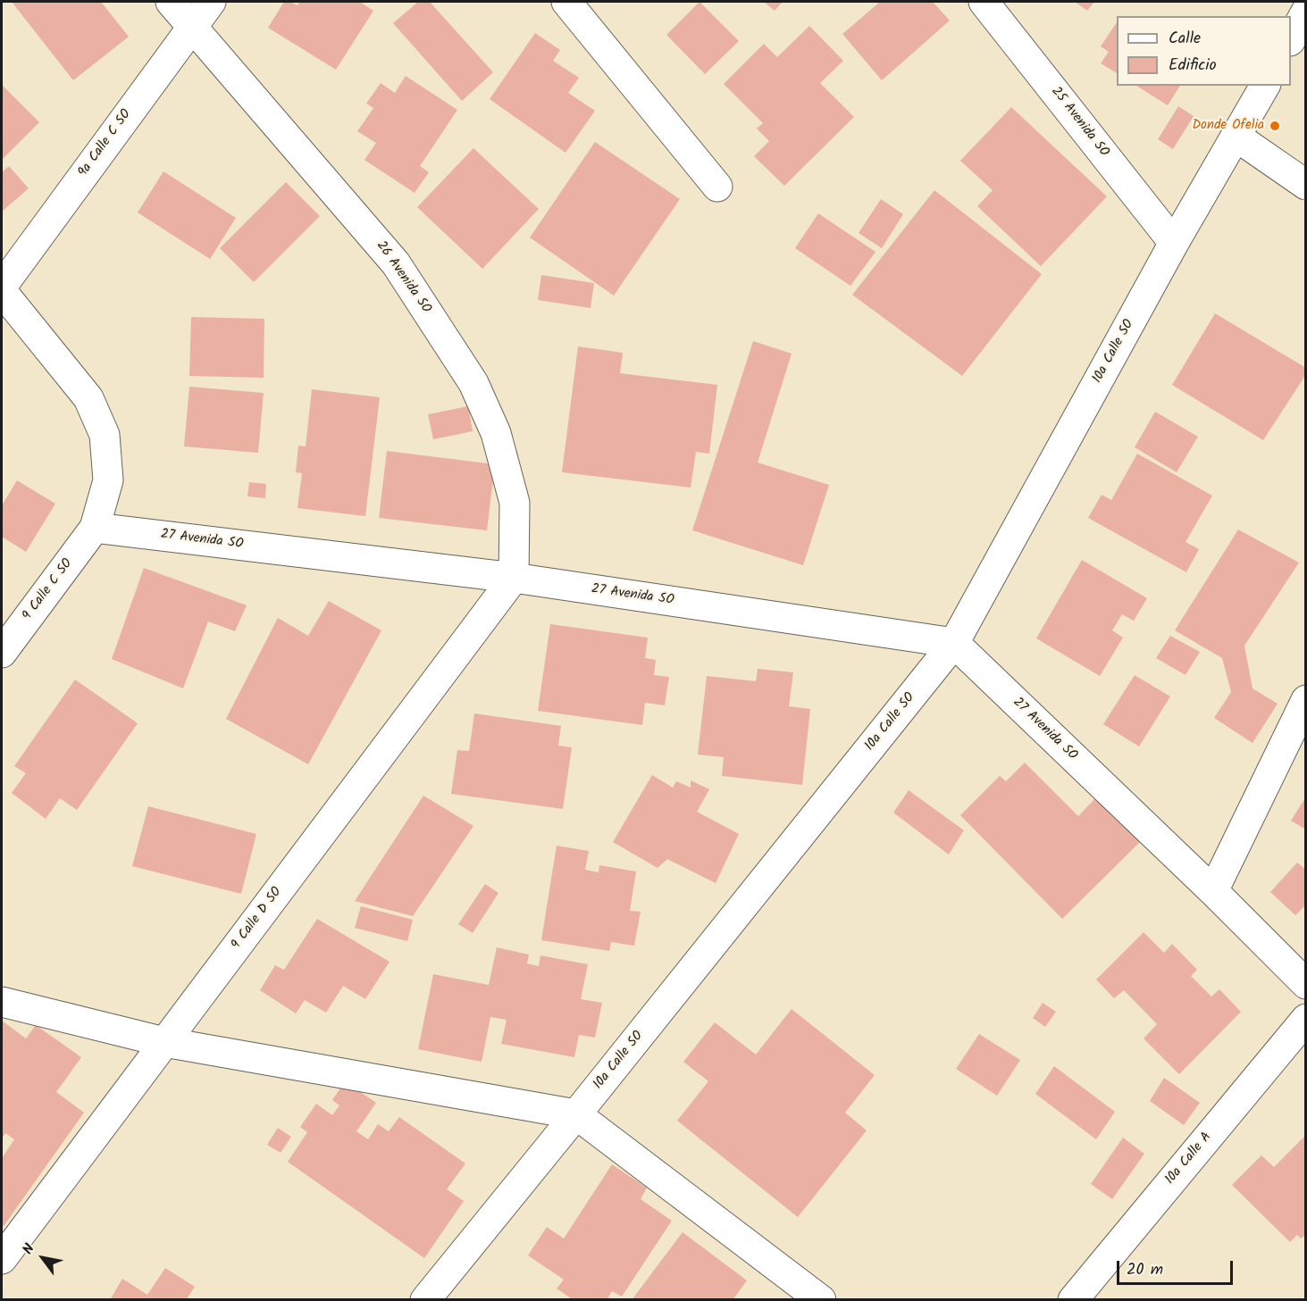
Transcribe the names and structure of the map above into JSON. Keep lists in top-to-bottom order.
{
  "streets": {
    "street": [
      "25 Avenida SO",
      "9a Calle C SO",
      "26 Avenida SO",
      "10a Calle SO",
      "27 Avenida SO",
      "9 Calle C SO",
      "9 Calle D SO",
      "10a Calle A"
    ]
  },
  "crossings": [
    ["25 Avenida SO", "10a Calle SO"],
    ["9a Calle C SO", "26 Avenida SO"],
    ["26 Avenida SO", "27 Avenida SO"],
    ["26 Avenida SO", "9 Calle D SO"],
    ["10a Calle SO", "27 Avenida SO"],
    ["27 Avenida SO", "9 Calle C SO"],
    ["27 Avenida SO", "9 Calle D SO"]
  ],
  "places": ["Donde Ofelia"],
  "legend": ["Calle", "Edificio"],
  "scale_bar": "20 m",
  "north": "top left"
}
